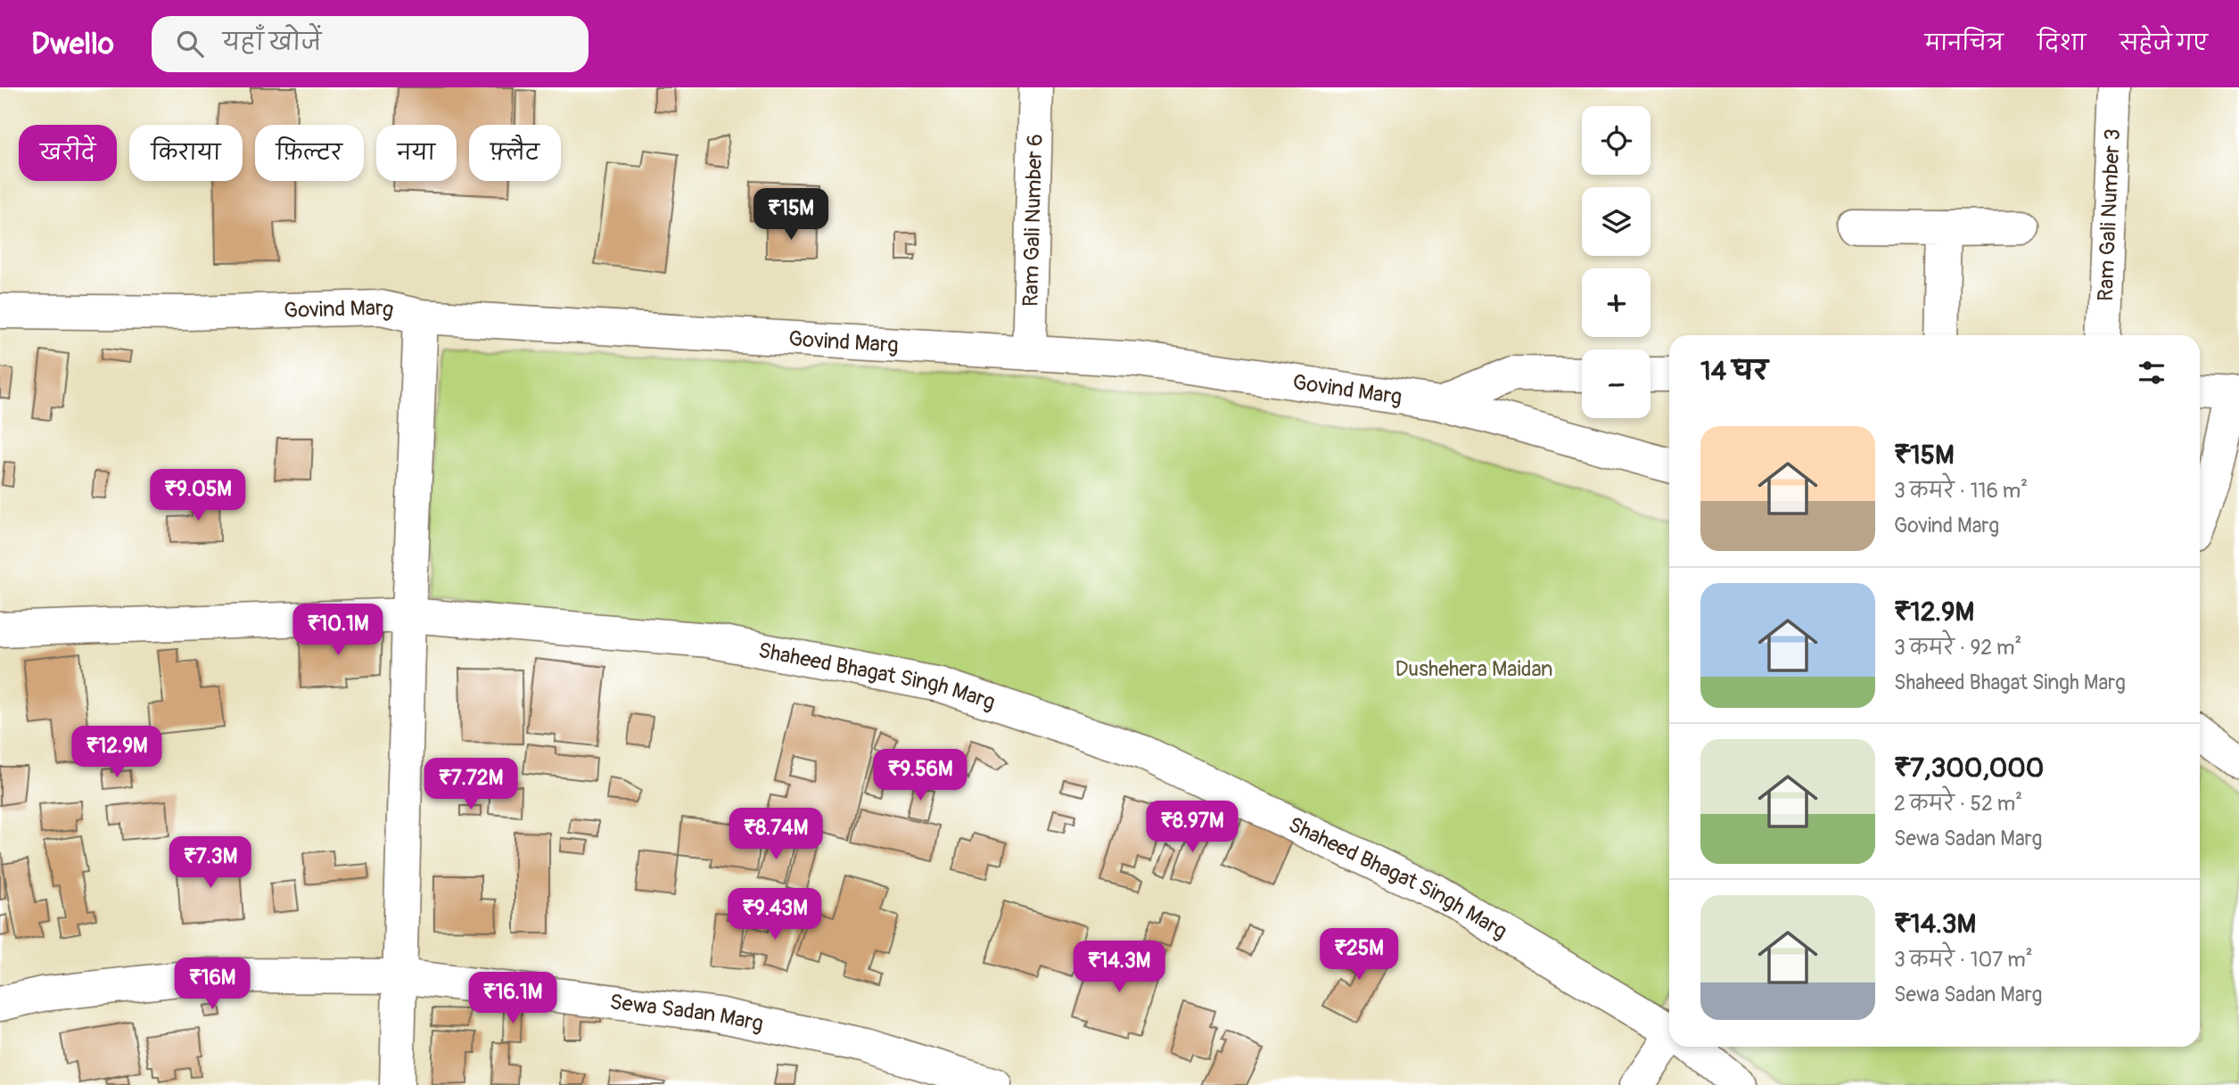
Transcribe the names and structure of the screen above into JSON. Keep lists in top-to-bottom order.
{
  "streets": {
    "street": [
      "Ram Gali Number 3",
      "Ram Gali Number 6",
      "Govind Marg",
      "Shaheed Bhagat Singh Marg",
      "Sewa Sadan Marg"
    ]
  },
  "crossings": [
    ["Ram Gali Number 6", "Govind Marg"]
  ],
  "parks": ["Dushehera Maidan"],
  "page": {
    "header": "Dwello",
    "search": "यहाँ खोजें",
    "nav": ["मानचित्र", "दिशा", "सहेजे गए"],
    "map_buttons": ["+", "−"],
    "chip": [
      "खरीदें",
      "किराया",
      "फ़िल्टर",
      "नया",
      "फ़्लैट"
    ],
    "price": [
      "₹15M",
      "₹9.05M",
      "₹10.1M",
      "₹12.9M",
      "₹9.56M",
      "₹7.72M",
      "₹8.97M",
      "₹8.74M",
      "₹7.3M",
      "₹9.43M",
      "₹25M",
      "₹14.3M",
      "₹16M",
      "₹16.1M"
    ],
    "heading": "14 घर",
    "list": [
      {
        "name": "₹15M",
        "note": "3 कमरे · 116 m² · Govind Marg"
      },
      {
        "name": "₹12.9M",
        "note": "3 कमरे · 92 m² · Shaheed Bhagat Singh Marg"
      },
      {
        "name": "₹7,300,000",
        "note": "2 कमरे · 52 m² · Sewa Sadan Marg"
      },
      {
        "name": "₹14.3M",
        "note": "3 कमरे · 107 m² · Sewa Sadan Marg"
      }
    ]
  }
}
